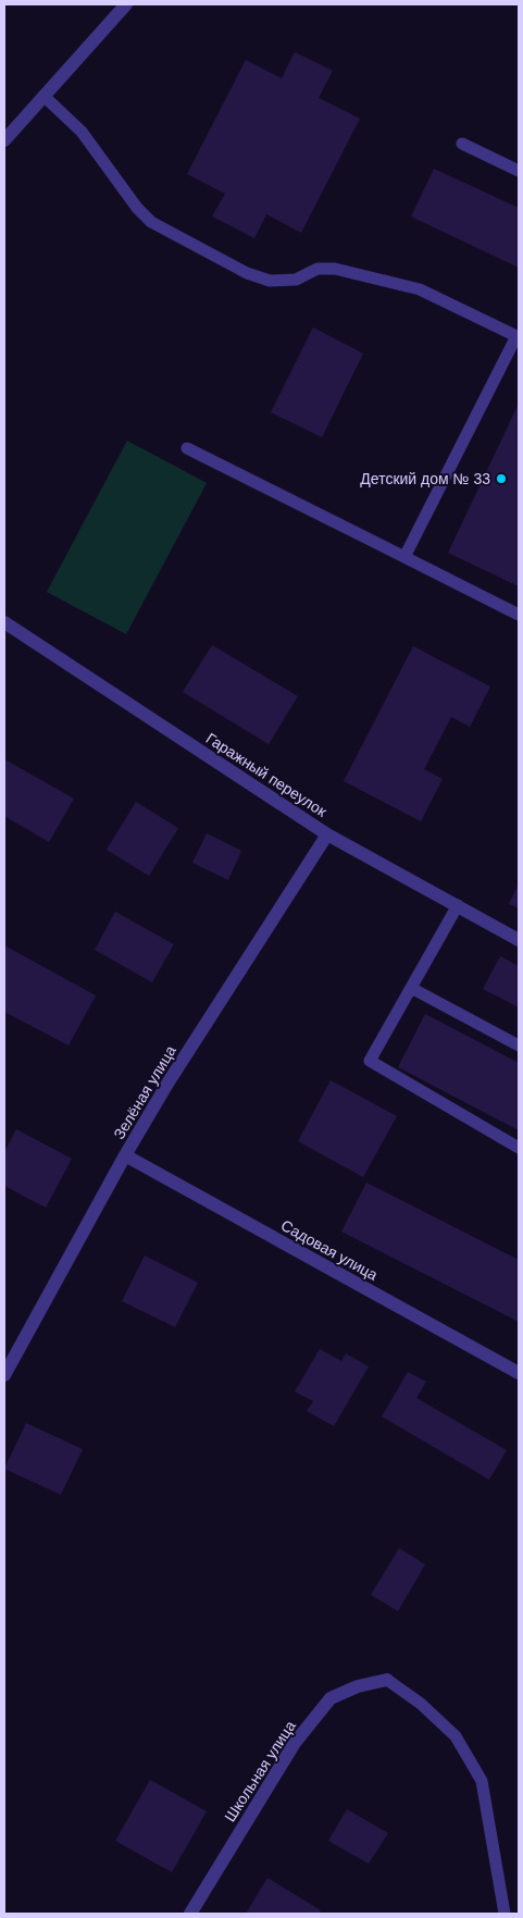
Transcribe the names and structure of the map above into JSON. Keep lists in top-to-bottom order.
{
  "streets": {
    "street": [
      "Гаражный переулок",
      "Зелёная улица",
      "Садовая улица",
      "Школьная улица"
    ]
  },
  "crossings": [
    ["Гаражный переулок", "Зелёная улица"],
    ["Зелёная улица", "Садовая улица"]
  ],
  "places": ["Детский дом № 33"]
}
